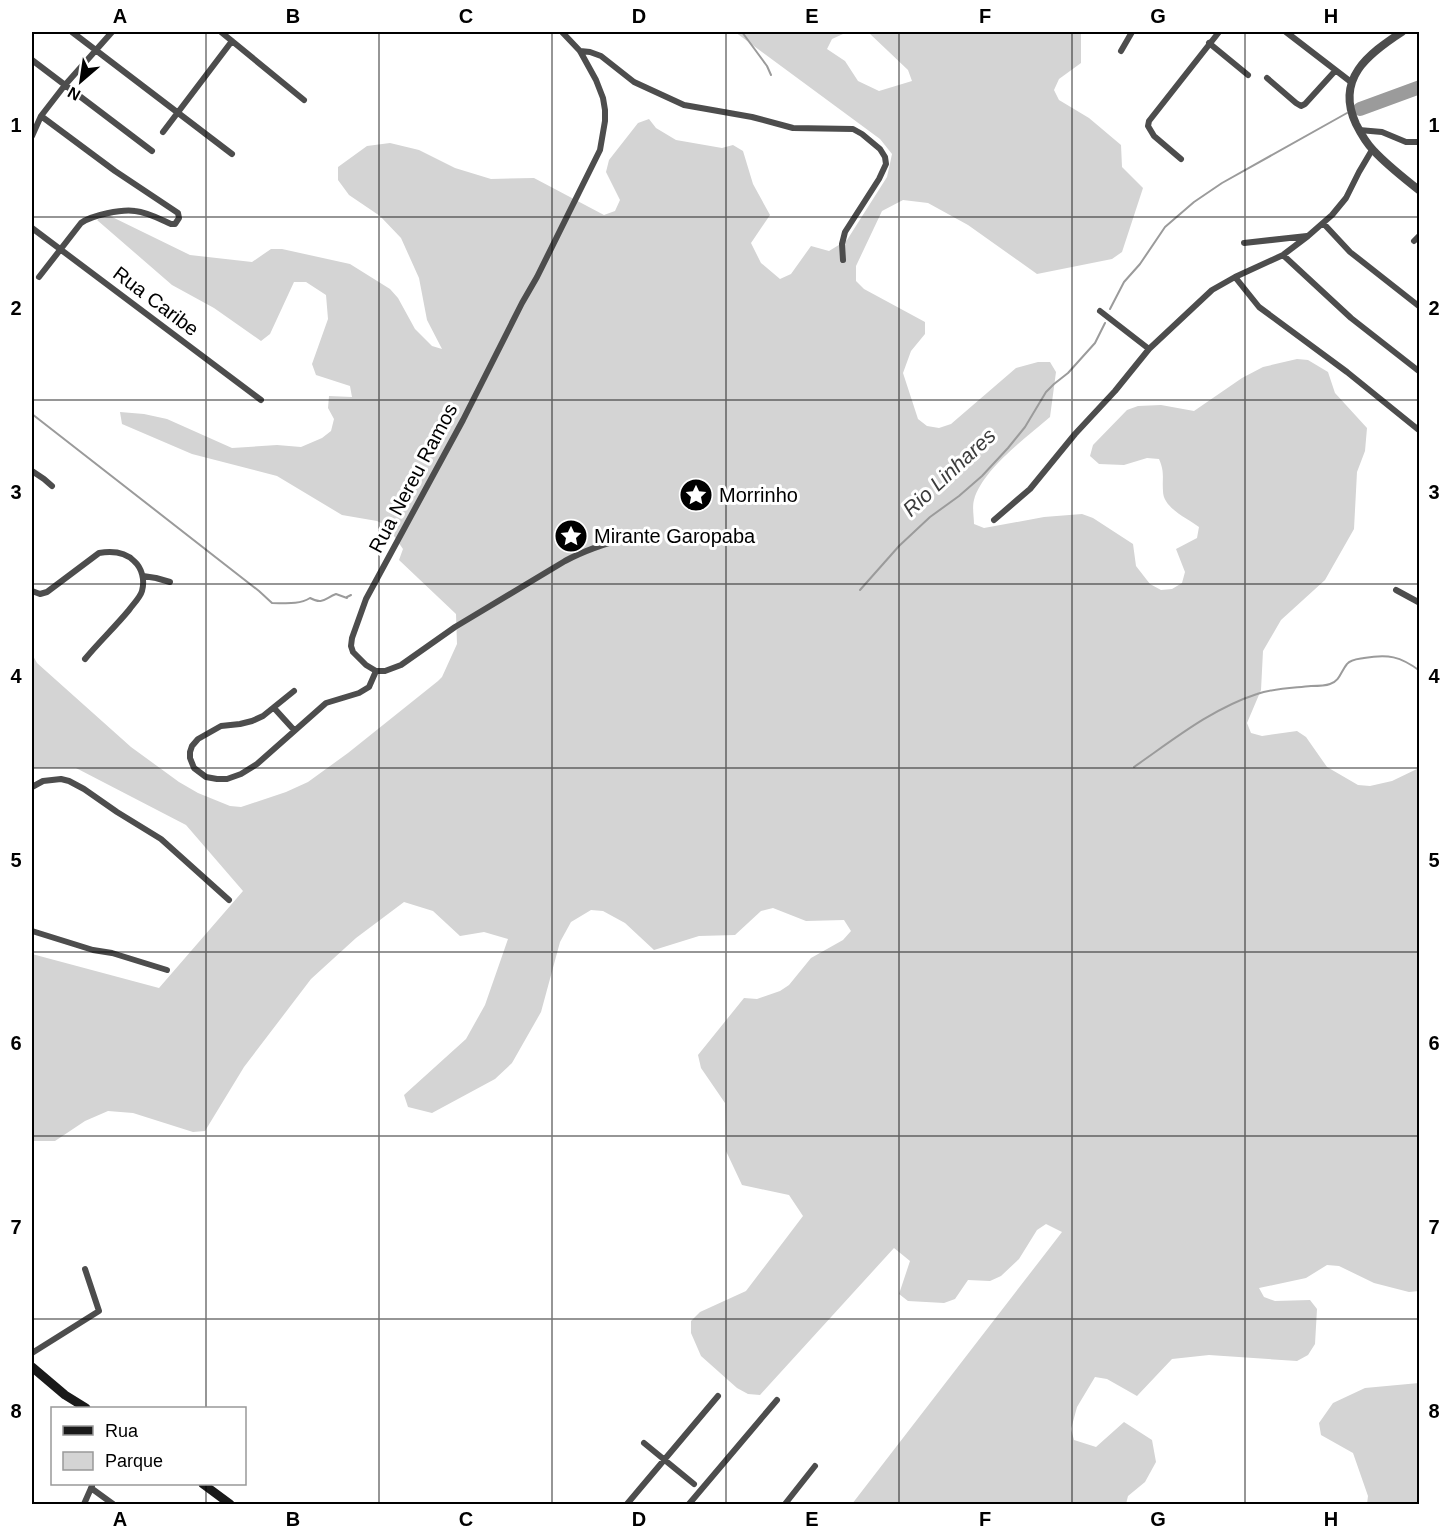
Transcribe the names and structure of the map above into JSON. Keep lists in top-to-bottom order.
{
  "streets": {
    "street": ["Rua Caribe", "Rua Nereu Ramos"]
  },
  "water": ["Rio Linhares"],
  "places": {
    "place": ["Morrinho", "Mirante Garopaba"]
  },
  "legend": ["Rua", "Parque"],
  "north": "bottom left",
  "grid": {
    "columns": [
      "A",
      "B",
      "C",
      "D",
      "E",
      "F",
      "G",
      "H"
    ],
    "rows": [
      "1",
      "2",
      "3",
      "4",
      "5",
      "6",
      "7",
      "8"
    ]
  }
}
